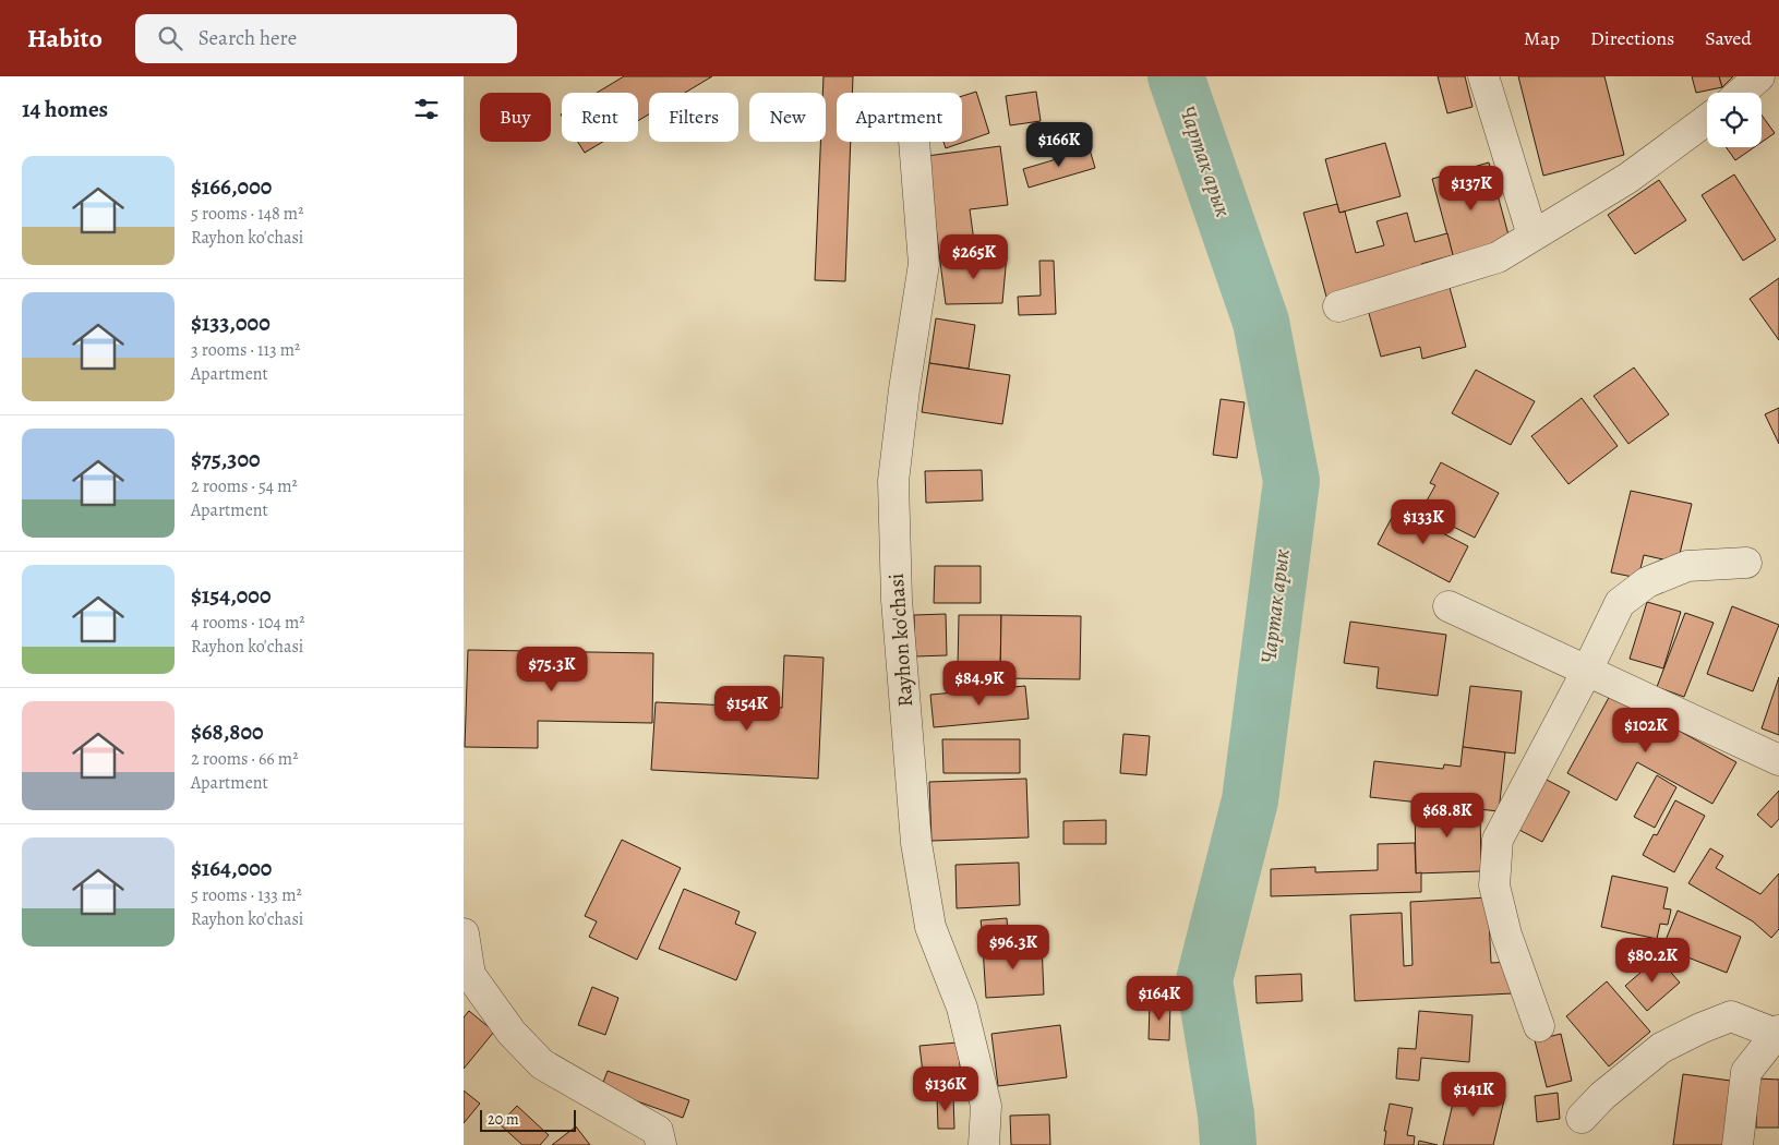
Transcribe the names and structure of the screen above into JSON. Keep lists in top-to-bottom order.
{
  "streets": {
    "street": ["Rayhon ko'chasi"]
  },
  "water": ["Чартак арык"],
  "scale_bar": "20 m",
  "page": {
    "header": "Habito",
    "search": "Search here",
    "nav": ["Map", "Directions", "Saved"],
    "heading": "14 homes",
    "chip": [
      "Buy",
      "Rent",
      "Filters",
      "New",
      "Apartment"
    ],
    "price": [
      "$166K",
      "$137K",
      "$265K",
      "$133K",
      "$75.3K",
      "$84.9K",
      "$154K",
      "$102K",
      "$68.8K",
      "$96.3K",
      "$80.2K",
      "$164K",
      "$136K",
      "$141K"
    ],
    "list": [
      {
        "name": "$166,000",
        "note": "5 rooms · 148 m² · Rayhon ko'chasi"
      },
      {
        "name": "$133,000",
        "note": "3 rooms · 113 m² · Apartment"
      },
      {
        "name": "$75,300",
        "note": "2 rooms · 54 m² · Apartment"
      },
      {
        "name": "$154,000",
        "note": "4 rooms · 104 m² · Rayhon ko'chasi"
      },
      {
        "name": "$68,800",
        "note": "2 rooms · 66 m² · Apartment"
      },
      {
        "name": "$164,000",
        "note": "5 rooms · 133 m² · Rayhon ko'chasi"
      }
    ],
    "scale": "20 m"
  }
}
